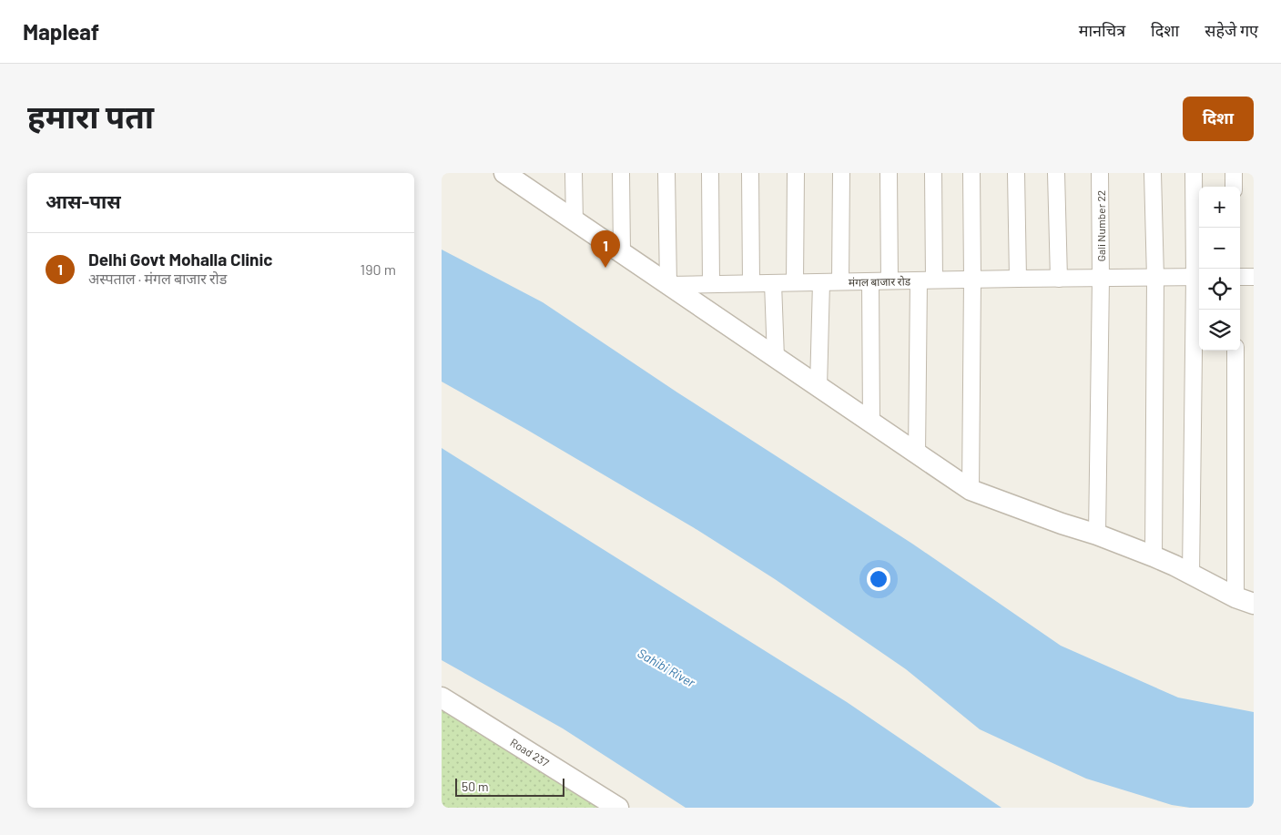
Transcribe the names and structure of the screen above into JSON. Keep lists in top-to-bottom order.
{
  "streets": {
    "street": ["Gali Number 22", "मंगल बाजार रोड", "Road 237"]
  },
  "crossings": [
    ["Gali Number 22", "मंगल बाजार रोड"]
  ],
  "water": ["Sahibi River"],
  "scale_bar": "50 m",
  "page": {
    "header": "Mapleaf",
    "nav": ["मानचित्र", "दिशा", "सहेजे गए"],
    "title": "हमारा पता",
    "buttons": "दिशा",
    "heading": "आस-पास",
    "map_buttons": ["+", "−"],
    "pins": "1",
    "list": [
      {
        "mark": "1",
        "name": "Delhi Govt Mohalla Clinic",
        "note": "अस्पताल · मंगल बाजार रोड",
        "value": "190 m"
      }
    ],
    "scale": "50 m"
  }
}
